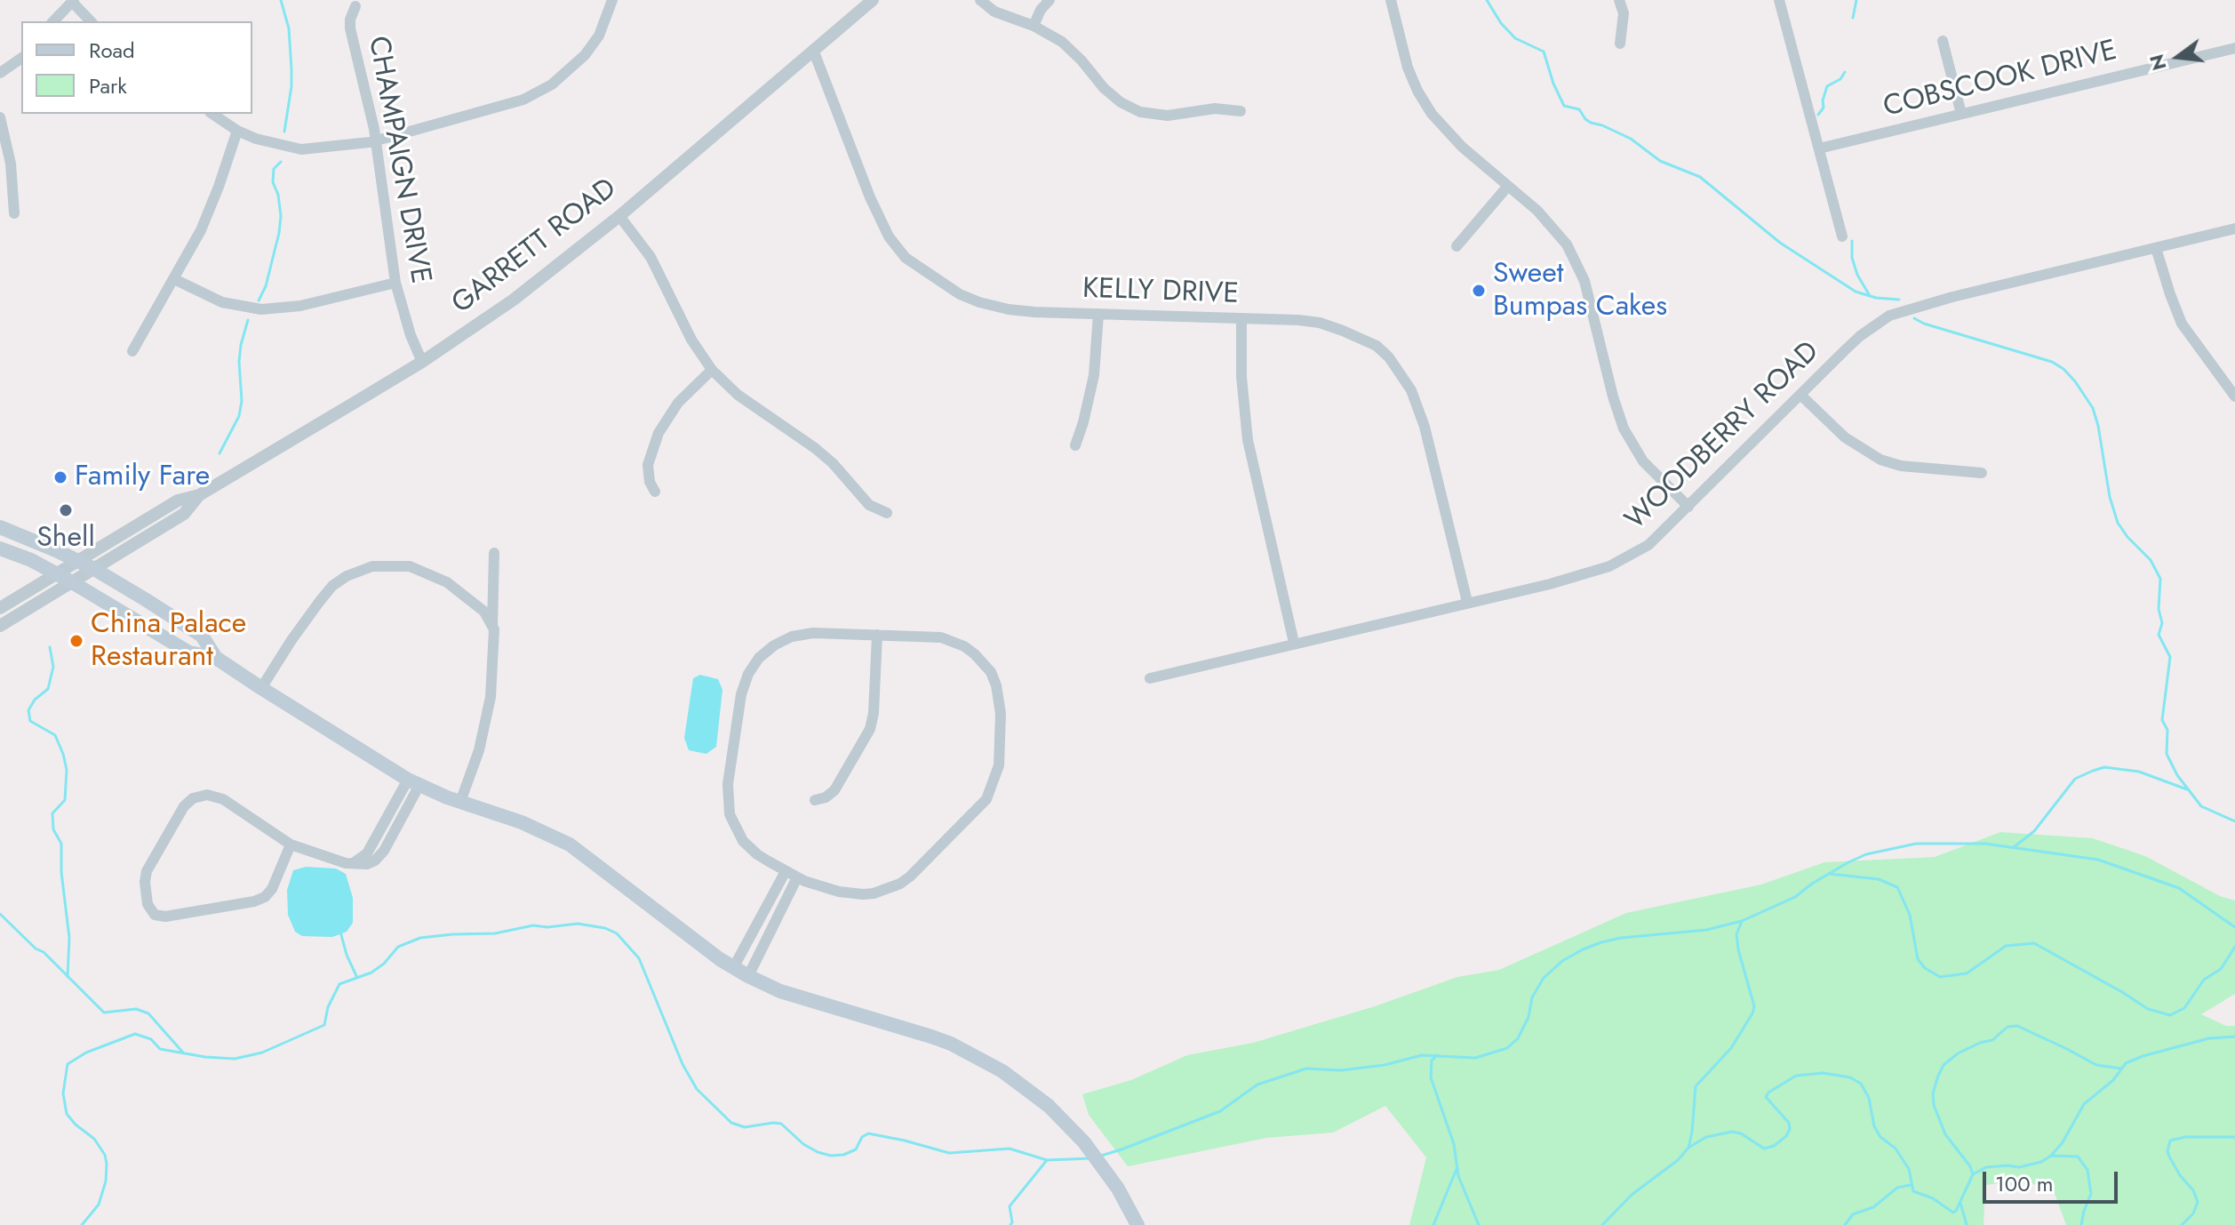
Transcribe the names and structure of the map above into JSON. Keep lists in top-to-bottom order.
{
  "streets": {
    "street": [
      "COBSCOOK DRIVE",
      "CHAMPAIGN DRIVE",
      "GARRETT ROAD",
      "KELLY DRIVE",
      "WOODBERRY ROAD"
    ]
  },
  "crossings": [
    ["CHAMPAIGN DRIVE", "GARRETT ROAD"],
    ["GARRETT ROAD", "KELLY DRIVE"],
    ["KELLY DRIVE", "WOODBERRY ROAD"]
  ],
  "places": [
    "Sweet Bumpas Cakes",
    "Family Fare",
    "Shell",
    "China Palace Restaurant"
  ],
  "legend": ["Road", "Park"],
  "scale_bar": "100 m",
  "north": "left"
}
